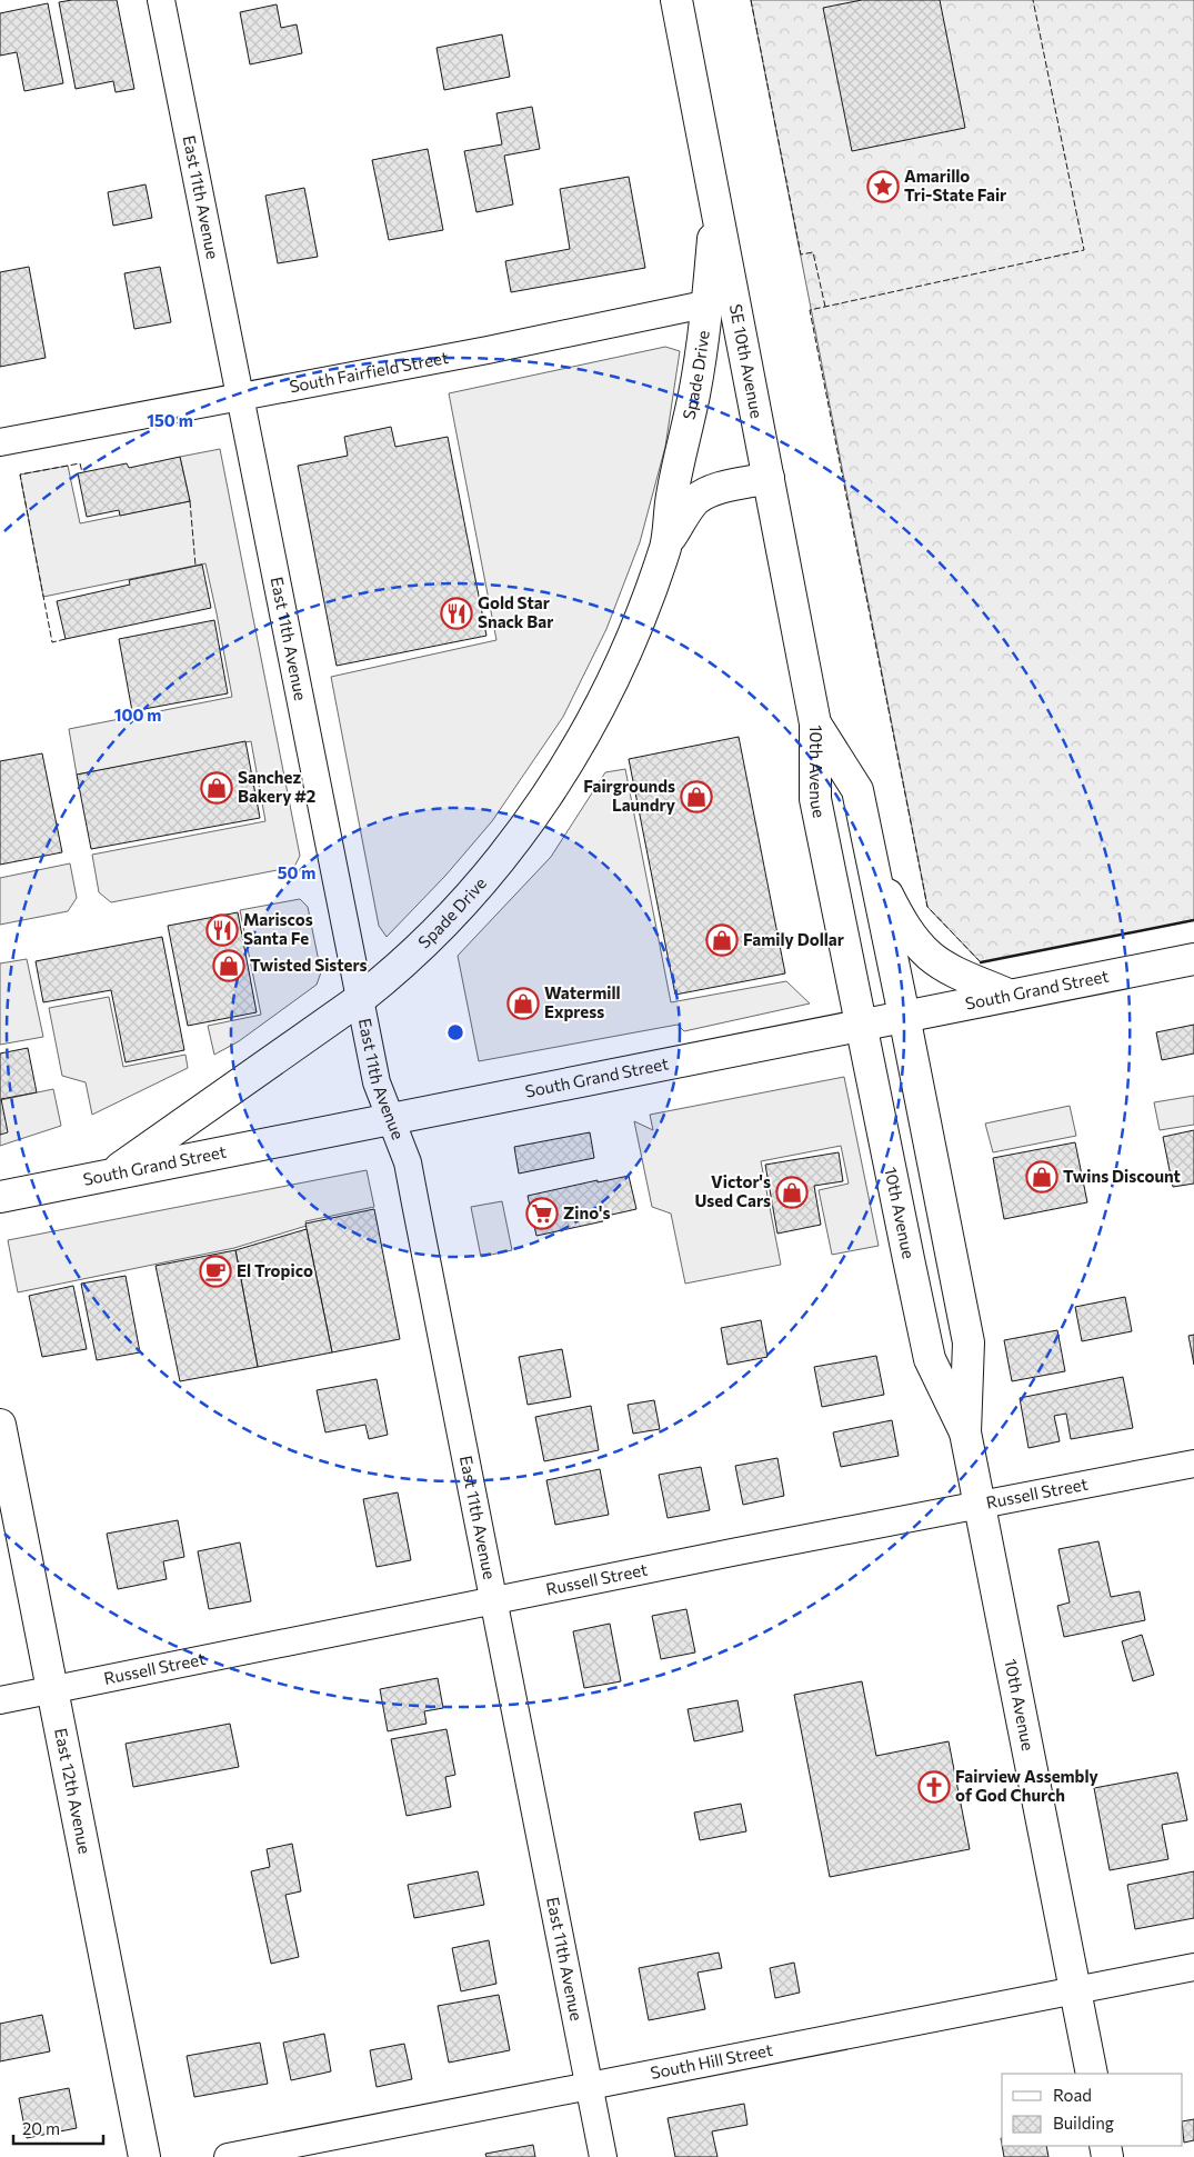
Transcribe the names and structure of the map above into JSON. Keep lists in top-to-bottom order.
{
  "streets": {
    "main road": [
      "SE 10th Avenue",
      "Spade Drive",
      "10th Avenue",
      "South Grand Street",
      "East 12th Avenue"
    ],
    "street": [
      "East 11th Avenue",
      "South Fairfield Street",
      "Russell Street",
      "South Hill Street"
    ]
  },
  "crossings": [
    ["East 11th Avenue", "South Fairfield Street"],
    ["East 11th Avenue", "Spade Drive"],
    ["East 11th Avenue", "South Grand Street"],
    ["East 11th Avenue", "Russell Street"],
    ["East 11th Avenue", "South Hill Street"],
    ["SE 10th Avenue", "South Fairfield Street"],
    ["SE 10th Avenue", "Spade Drive"],
    ["SE 10th Avenue", "10th Avenue"],
    ["South Fairfield Street", "Spade Drive"],
    ["Spade Drive", "South Grand Street"],
    ["10th Avenue", "South Grand Street"],
    ["10th Avenue", "Russell Street"],
    ["10th Avenue", "South Hill Street"],
    ["Russell Street", "East 12th Avenue"]
  ],
  "places": {
    "place": ["Amarillo Tri-State Fair"],
    "restaurant": ["Gold Star Snack Bar", "Mariscos Santa Fe"],
    "shop": [
      "Sanchez Bakery #2",
      "Fairgrounds Laundry",
      "Family Dollar",
      "Twisted Sisters",
      "Watermill Express",
      "Twins Discount",
      "Victor's Used Cars"
    ],
    "supermarket": ["Zino's"],
    "cafe": ["El Tropico"],
    "church": ["Fairview Assembly of God Church"]
  },
  "legend": ["Road", "Building"],
  "scale_bar": "20 m",
  "rings": ["150 m", "100 m", "50 m"]
}
